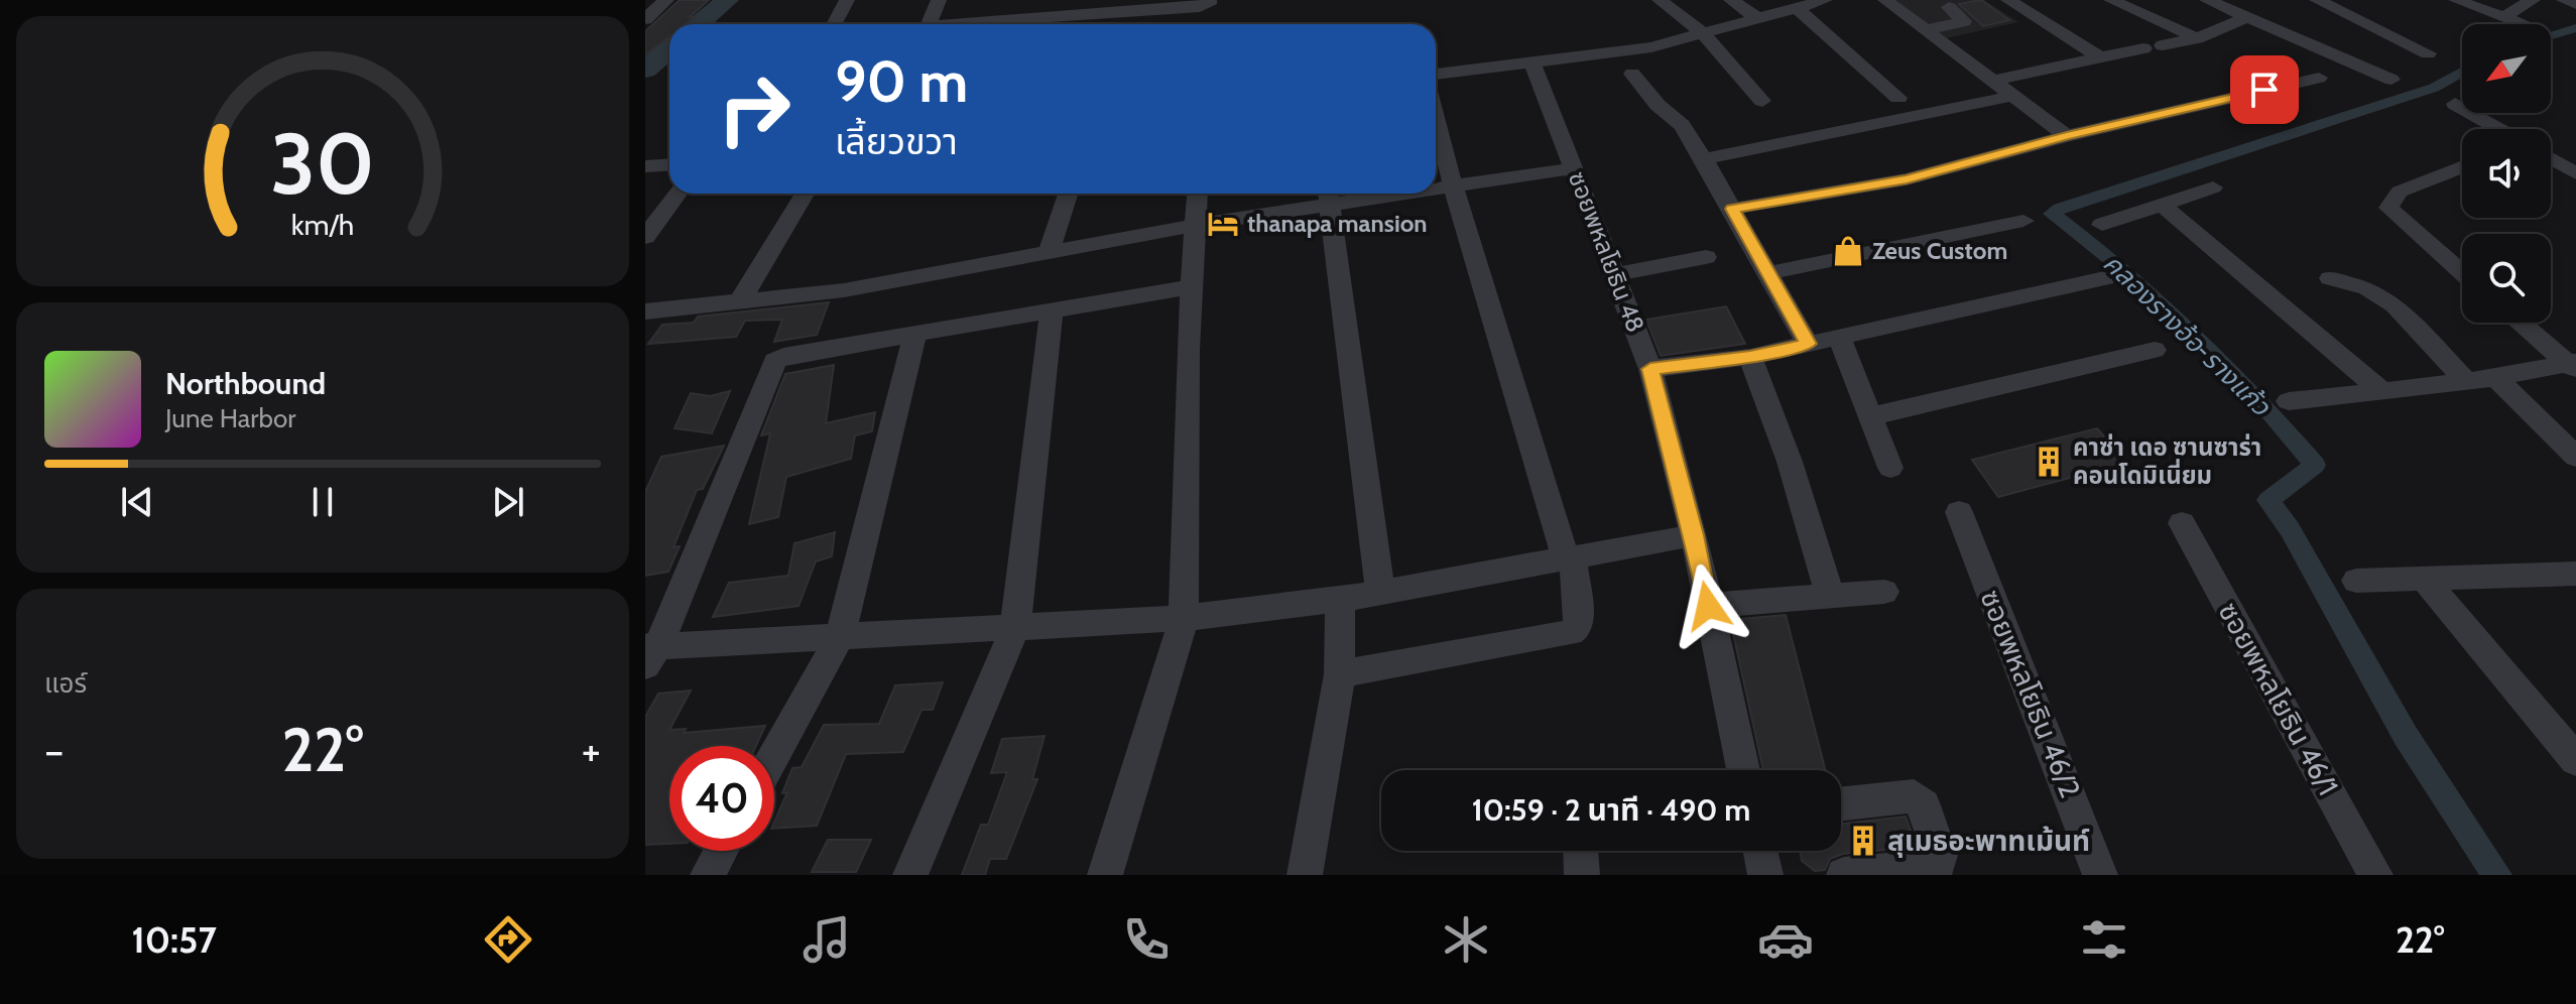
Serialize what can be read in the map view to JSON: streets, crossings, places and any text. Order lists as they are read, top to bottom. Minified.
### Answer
{"streets":{"street":["ซอยพหลโยธิน 48","ซอยพหลโยธิน 46/2","ซอยพหลโยธิน 46/1"]},"water":["คลองรางอ้อ-รางแก้ว"],"places":{"hotel":["thanapa mansion"],"shop":["Zeus Custom"],"building":["คาซ่า เดอ ซานซาร่า คอนโดมิเนี่ยม","สุเมธอะพาทเม้นท์"]},"north":"bottom left","page":{"turn":["90 m","เลี้ยวขวา"],"song":["Northbound","June Harbor"],"tile":"แอร์","heat":["−","22°","+"],"limit":"40","trip":"10:59 · 2 นาที · 490 m","tabs":["10:57","22°"],"gauge":["30","km/h"]}}
